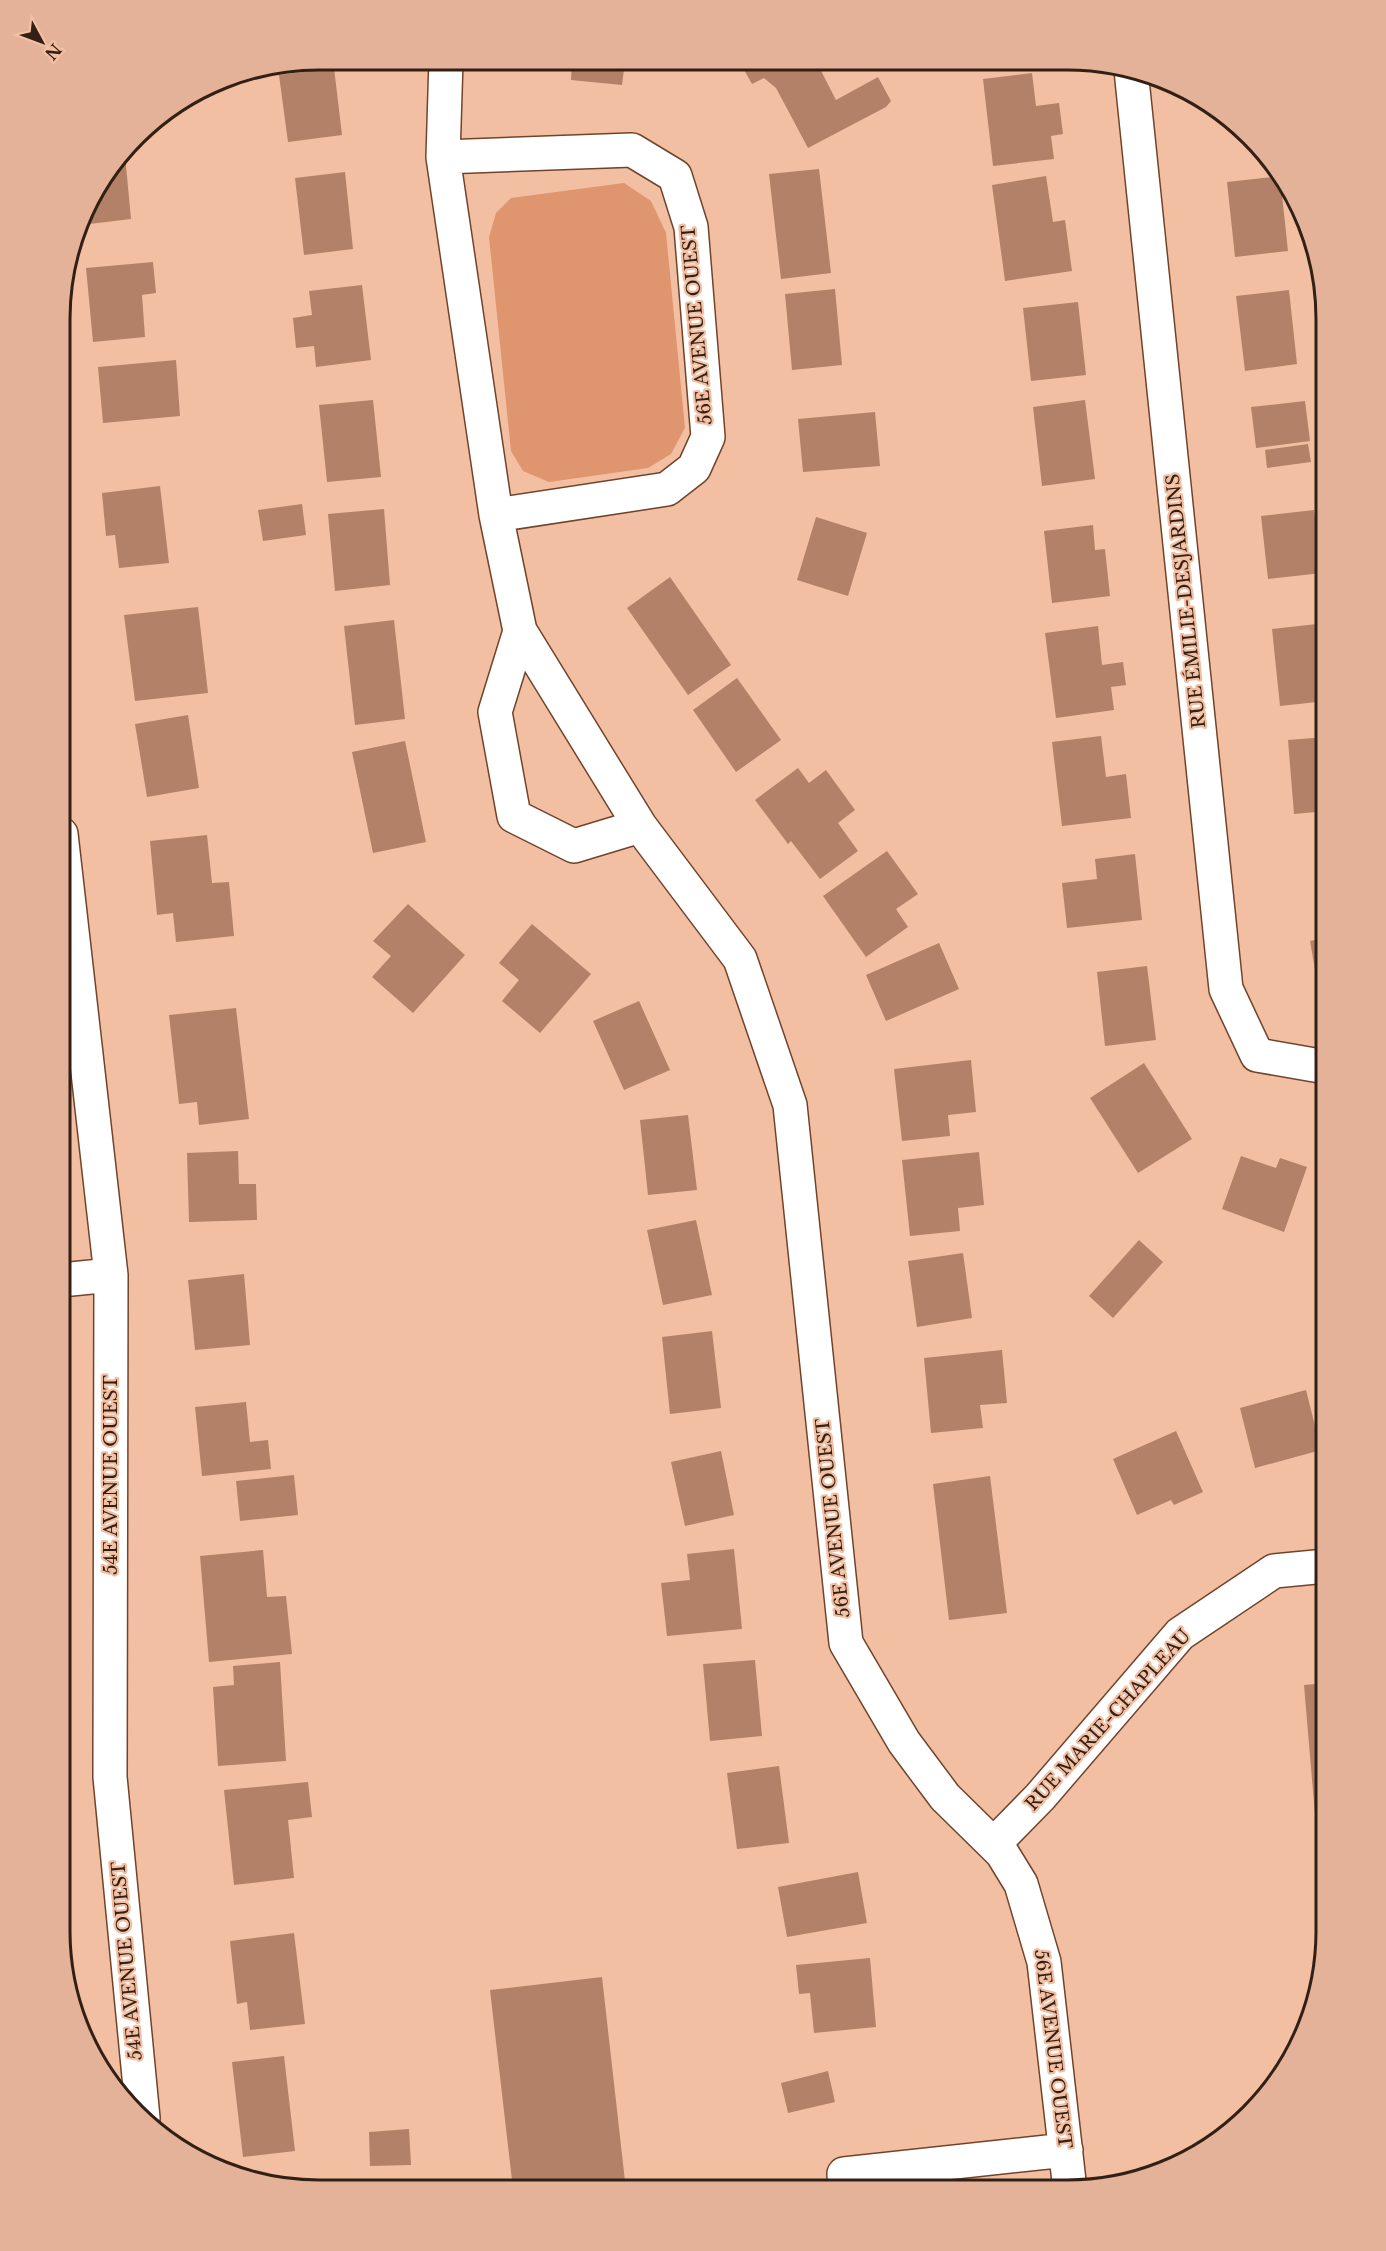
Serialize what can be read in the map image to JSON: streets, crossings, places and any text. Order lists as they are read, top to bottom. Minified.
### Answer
{"streets":{"street":["56E AVENUE OUEST","RUE ÉMILIE-DESJARDINS","54E AVENUE OUEST","RUE MARIE-CHAPLEAU"]},"crossings":[["56E AVENUE OUEST","RUE MARIE-CHAPLEAU"]],"north":"bottom right"}
